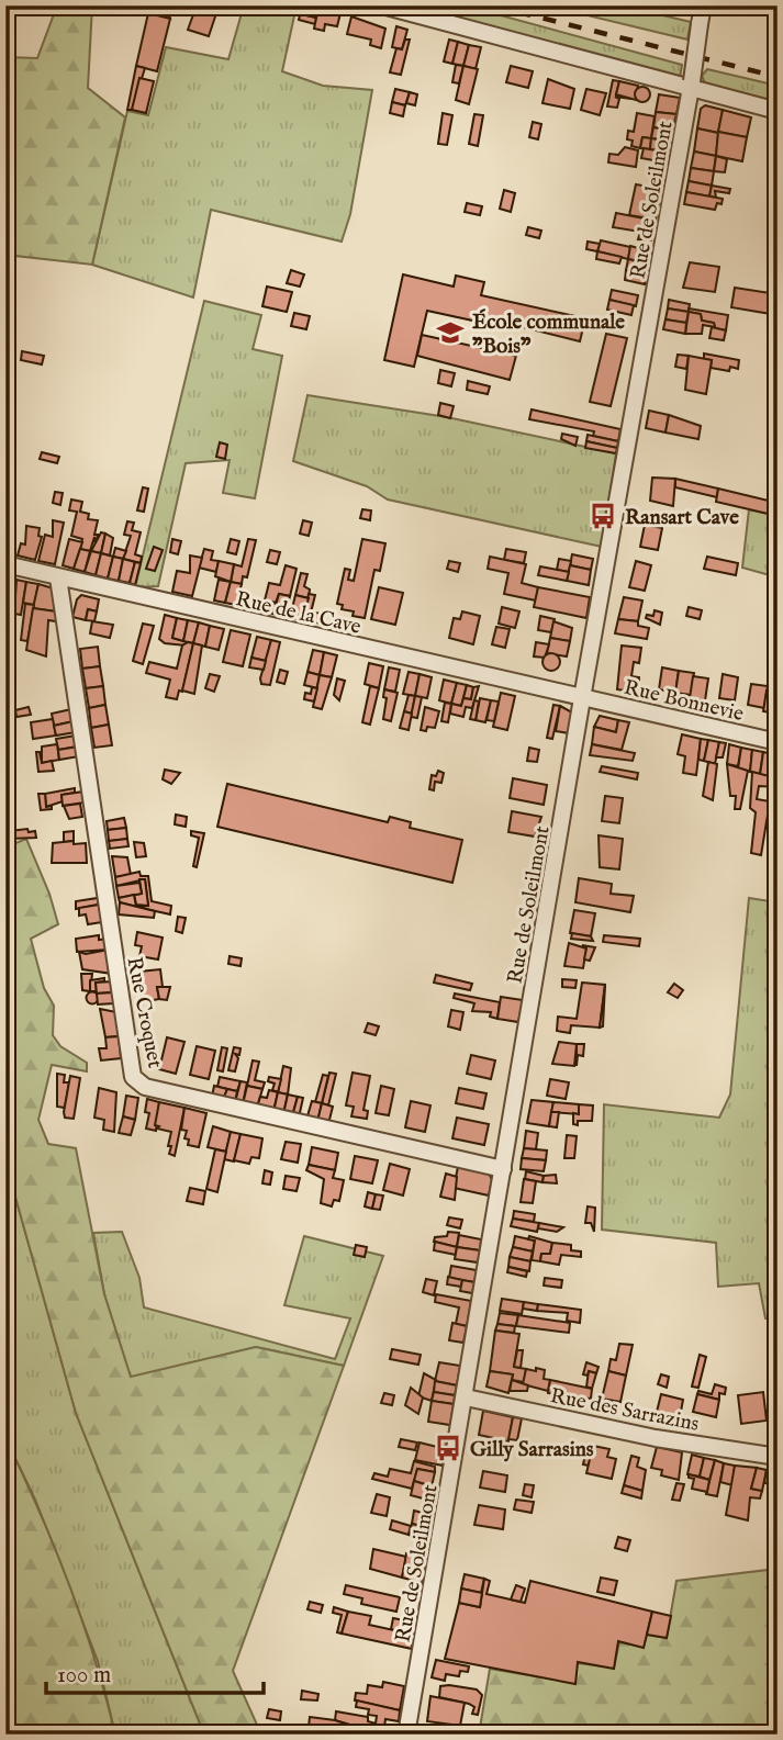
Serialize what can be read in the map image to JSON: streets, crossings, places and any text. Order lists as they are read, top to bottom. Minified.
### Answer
{"streets":{"street":["Rue de Soleilmont","Rue de la Cave","Rue Bonnevie","Rue Croquet","Rue des Sarrazins"]},"crossings":[["Rue de Soleilmont","Rue de la Cave"],["Rue de Soleilmont","Rue Bonnevie"],["Rue de Soleilmont","Rue Croquet"],["Rue de Soleilmont","Rue des Sarrazins"],["Rue de la Cave","Rue Bonnevie"],["Rue de la Cave","Rue Croquet"]],"places":{"school or university":["École communale \"Bois\""],"bus stop":["Ransart Cave","Gilly Sarrasins"]},"scale_bar":"100 m"}
